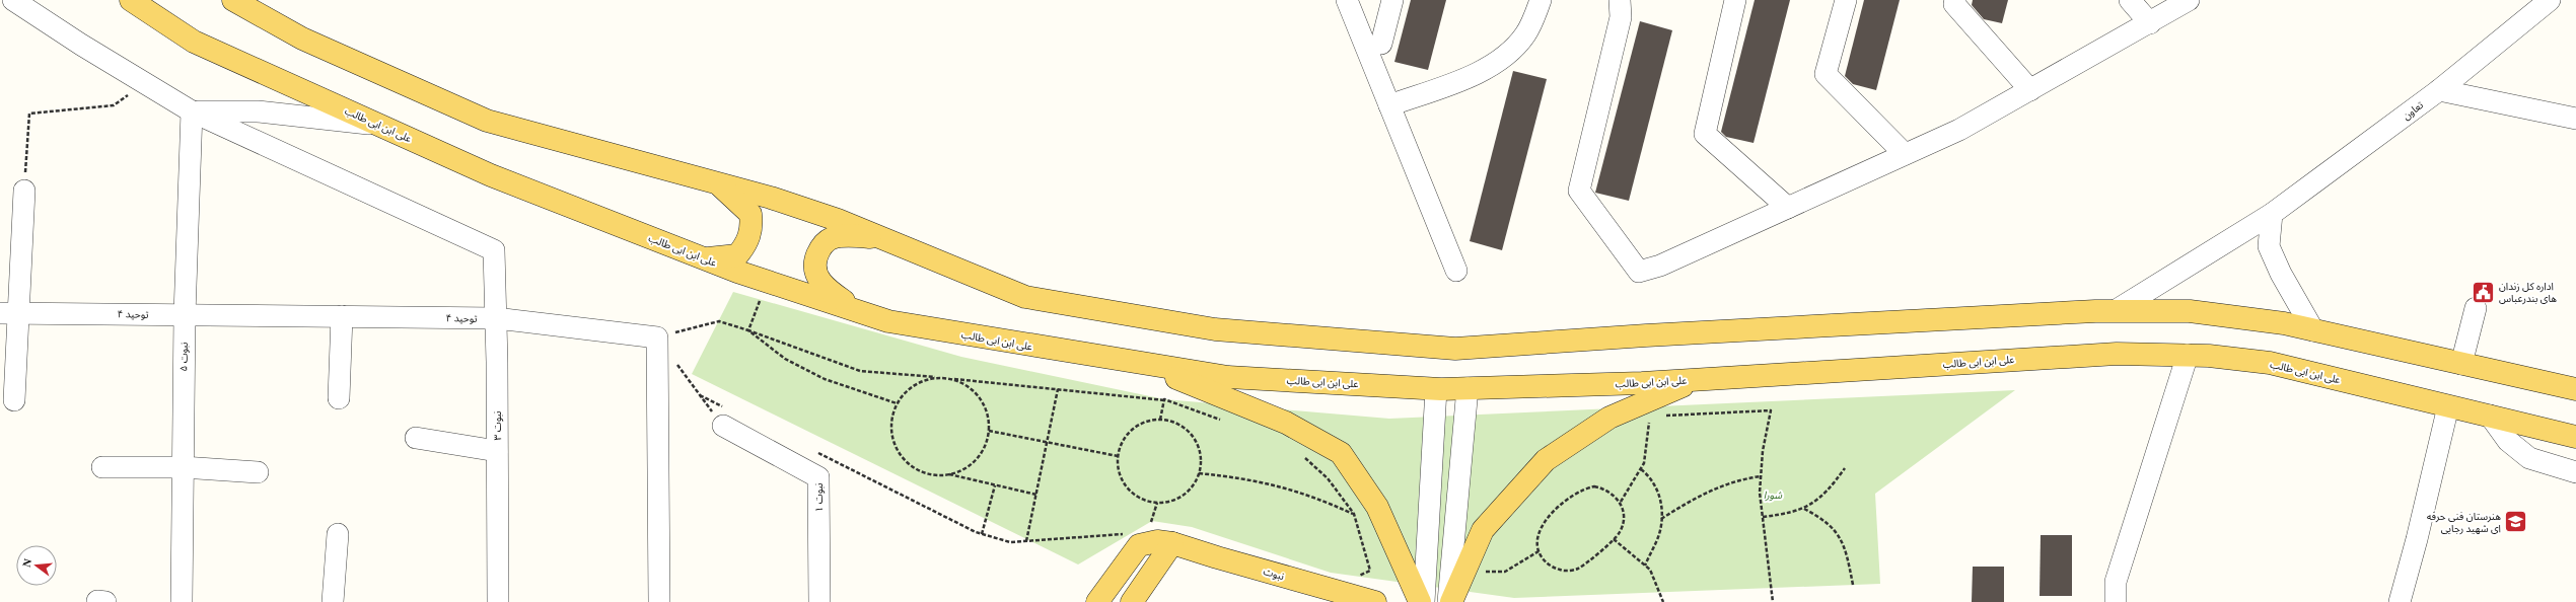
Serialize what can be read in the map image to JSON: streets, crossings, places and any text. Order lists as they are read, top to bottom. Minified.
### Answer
{"streets":{"main road":["علی ابن ابی طالب","نبوت"],"street":["تعاون","توحید ۴","نبوت ۵","نبوت ۳","نبوت ۱"]},"crossings":[["توحید ۴","نبوت ۵"],["توحید ۴","نبوت ۳"],["نبوت ۵","نبوت ۳"]],"parks":["شورا"],"places":{"public building":["اداره کل زندان های بندرعباس"],"school or university":["هنرستان فنی حرفه ای شهید رجایی"]},"north":"left"}
